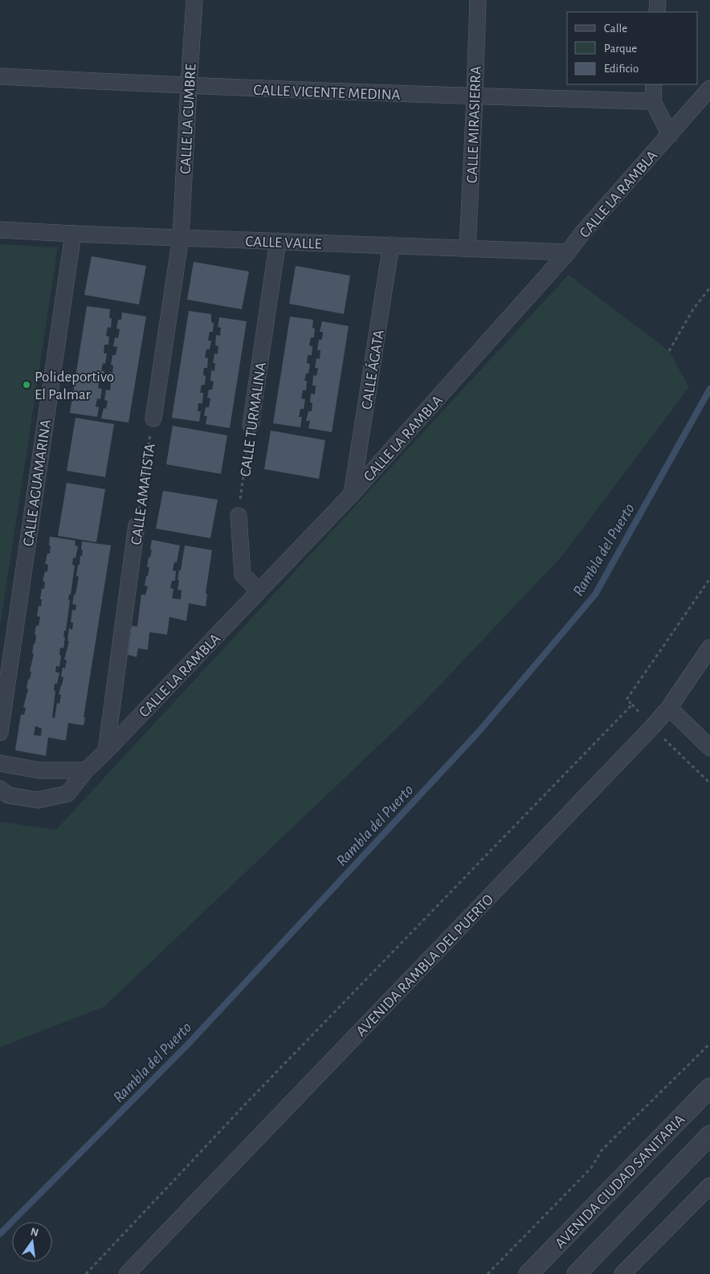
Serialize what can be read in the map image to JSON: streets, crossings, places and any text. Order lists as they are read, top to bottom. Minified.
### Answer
{"streets":{"street":["CALLE VICENTE MEDINA","CALLE LA CUMBRE","CALLE MIRASIERRA","CALLE LA RAMBLA","CALLE VALLE","CALLE ÁGATA","CALLE TURMALINA","CALLE AGUAMARINA","CALLE AMATISTA","AVENIDA RAMBLA DEL PUERTO","AVENIDA CIUDAD SANITARIA"]},"crossings":[["CALLE VICENTE MEDINA","CALLE LA CUMBRE"],["CALLE VICENTE MEDINA","CALLE MIRASIERRA"],["CALLE LA CUMBRE","CALLE VALLE"],["CALLE MIRASIERRA","CALLE VALLE"],["CALLE LA RAMBLA","CALLE VALLE"],["CALLE LA RAMBLA","CALLE ÁGATA"],["CALLE LA RAMBLA","CALLE AMATISTA"],["CALLE VALLE","CALLE ÁGATA"],["CALLE VALLE","CALLE TURMALINA"],["CALLE VALLE","CALLE AGUAMARINA"]],"water":["Rambla del Puerto"],"places":["Polideportivo El Palmar"],"legend":["Calle","Parque","Edificio"],"north":"top"}
